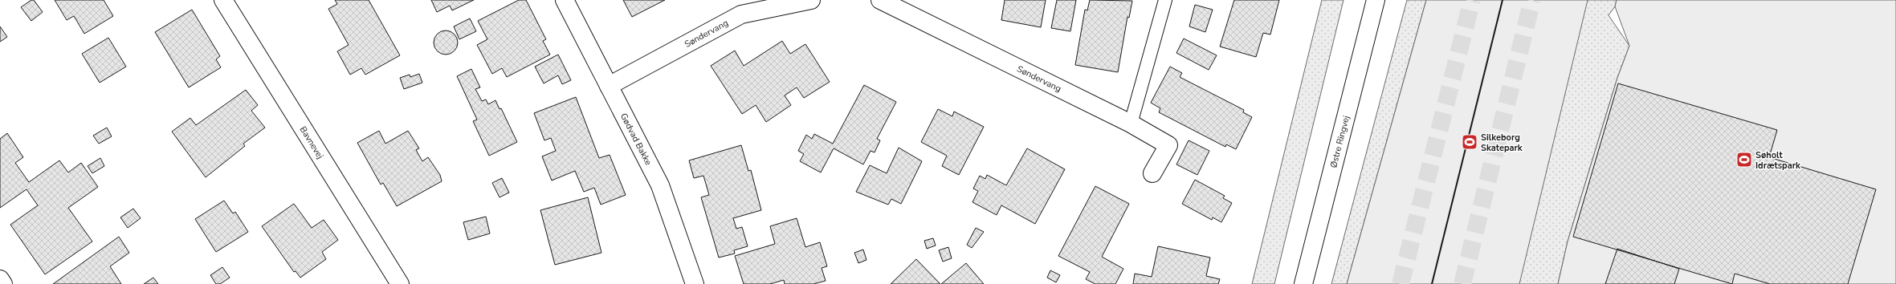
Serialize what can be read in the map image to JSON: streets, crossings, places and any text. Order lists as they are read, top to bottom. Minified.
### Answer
{"streets":{"street":["Søndervang","Gødvad Bakke","Bavnevej","Østre Ringvej"]},"crossings":[["Søndervang","Gødvad Bakke"]],"places":{"sports":["Silkeborg Skatepark","Søholt Idrætspark"]}}
